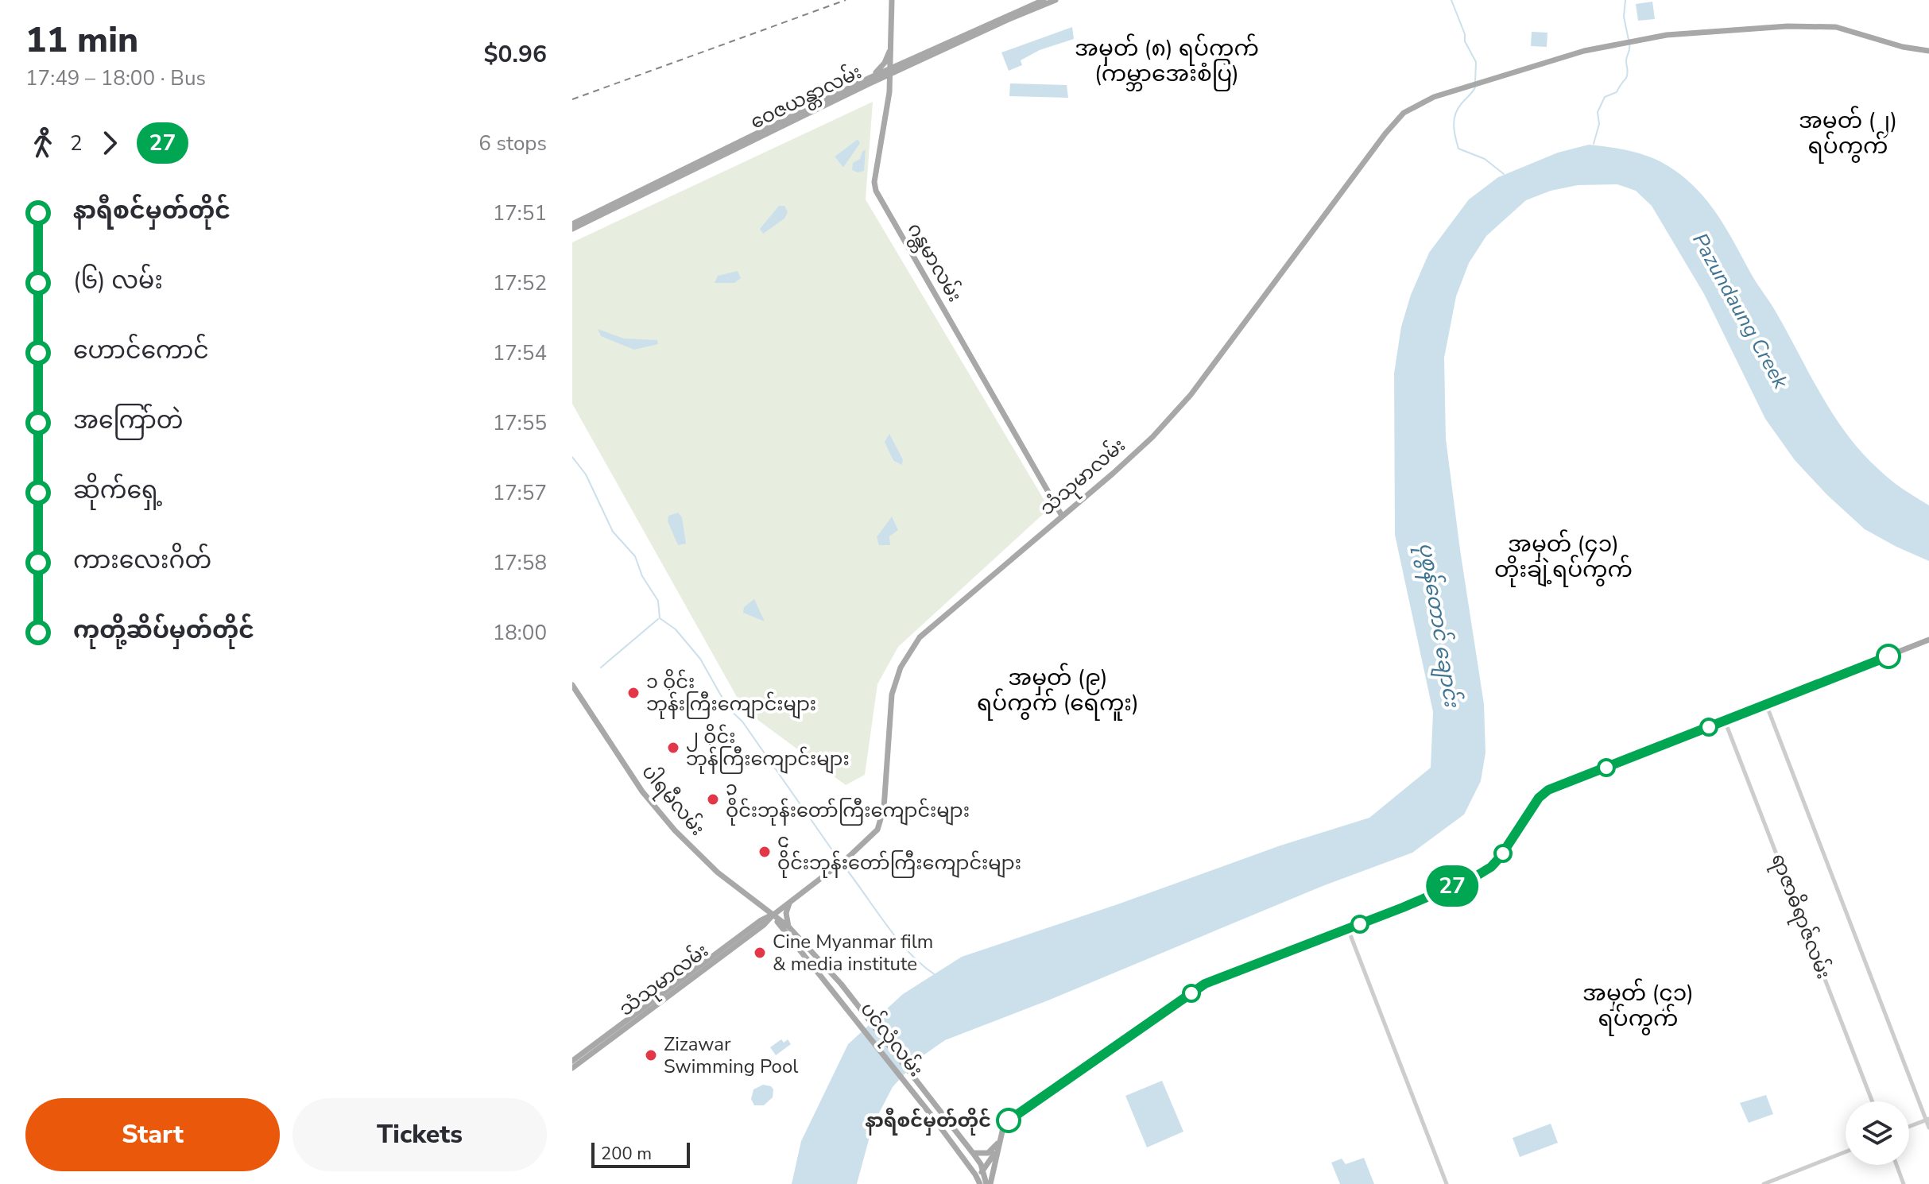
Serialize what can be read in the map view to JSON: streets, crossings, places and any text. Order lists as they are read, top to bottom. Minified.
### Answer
{"streets":{"main road":["ဝေဇယန္တာလမ်း","ဂန္တမာလမ်း","သံသုမာလမ်း","ပါရမီလမ်း","ပင်လုံလမ်း"],"street":["ရာဇာဓိရာဇ်လမ်း"]},"crossings":[["ဝေဇယန္တာလမ်း","ဂန္တမာလမ်း"],["ဂန္တမာလမ်း","သံသုမာလမ်း"],["သံသုမာလမ်း","ပါရမီလမ်း"],["သံသုမာလမ်း","ပင်လုံလမ်း"],["ပါရမီလမ်း","ပင်လုံလမ်း"]],"districts":["အမှတ် (၈) ရပ်ကွက် (ကမ္ဘာအေးစံပြ)","အမှတ် (၂) ရပ်ကွက်","အမှတ် (၄၁) တိုးချဲ့ရပ်ကွက်","အမှတ် (၉) ရပ်ကွက် (ရေကူး)","အမှတ် (၄၁) ရပ်ကွက်"],"water":["Pazundaung Creek","ပုစွန်တောင် ချောင်း"],"places":["၁ ဝိုင်း ဘုန်းကြီးကျောင်းများ","၂ ဝိုင်း ဘုန်ကြီးကျောင်းများ","၃ ဝိုင်းဘုန်းတော်ကြီးကျောင်းများ","၄ ဝိုင်းဘုန်းတော်ကြီးကျောင်းများ","Cine Myanmar film & media institute","Zizawar Swimming Pool","နာရီစင်မှတ်တိုင်"],"lines":["bus line 27"],"scale_bar":"200 m","page":{"heading":["11 min","17:49 – 18:00 · Bus","$0.96"],"on_map":"27","legs":["2","27","6 stops"],"list":[{"name":"နာရီစင်မှတ်တိုင်","value":"17:51"},{"name":"(၆) လမ်း","value":"17:52"},{"name":"ဟောင်ကောင်","value":"17:54"},{"name":"အကြော်တဲ","value":"17:55"},{"name":"ဆိုက်ရှေ့","value":"17:57"},{"name":"ကားလေးဂိတ်","value":"17:58"},{"name":"ကုတို့ဆိပ်မှတ်တိုင်","value":"18:00"}],"buttons":["Start","Tickets"],"scale":"200 m"}}
